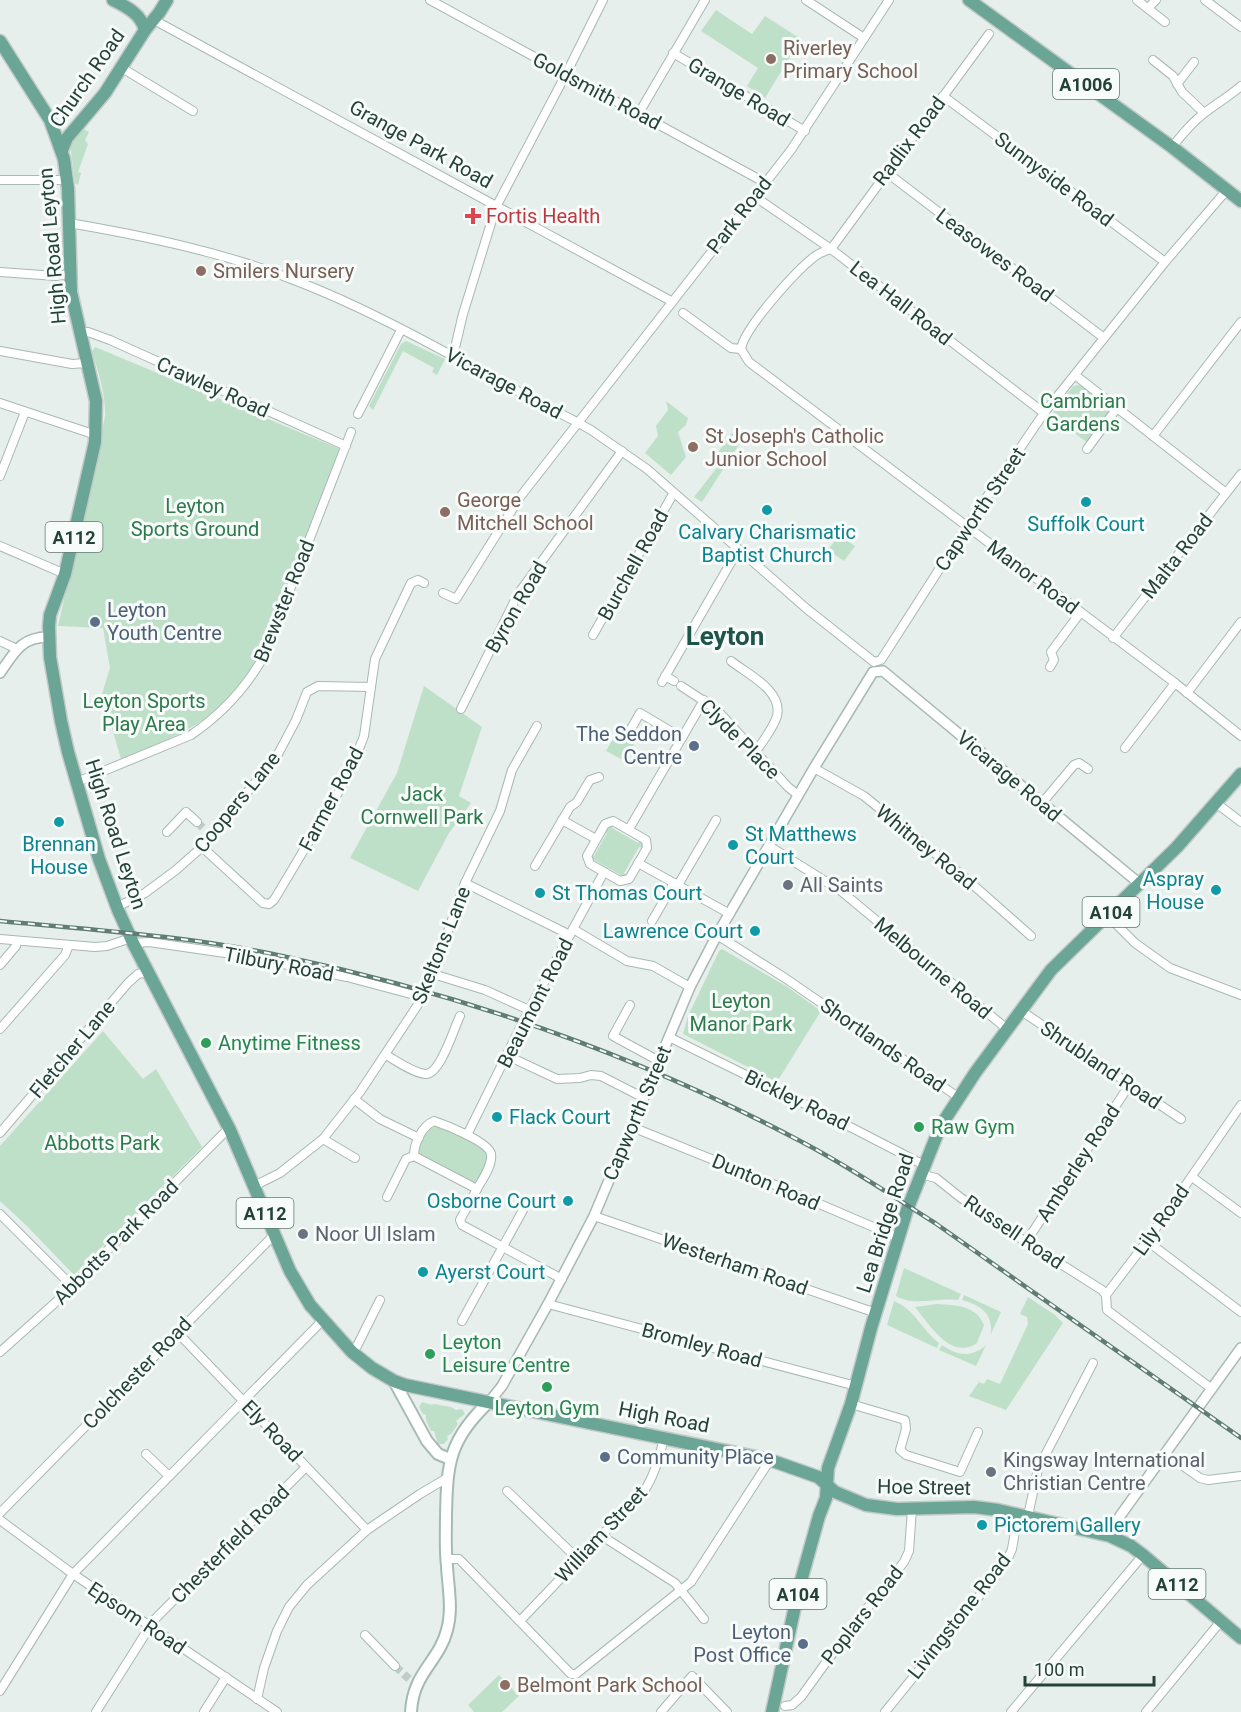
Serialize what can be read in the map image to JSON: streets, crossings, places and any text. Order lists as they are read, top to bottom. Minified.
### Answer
{"streets":{"main road":["Church Road","A1006","High Road Leyton","A112","A104","Lea Bridge Road","High Road","Hoe Street"],"street":["Goldsmith Road","Grange Road","Radlix Road","Grange Park Road","Sunnyside Road","Park Road","Leasowes Road","Lea Hall Road","Vicarage Road","Crawley Road","Capworth Street","Malta Road","Burchell Road","Manor Road","Brewster Road","Byron Road","Clyde Place","Farmer Road","Coopers Lane","Whitney Road","Skeltons Lane","Tilbury Road","Melbourne Road","Beaumont Road","Shortlands Road","Fletcher Lane","Shrubland Road","Bickley Road","Amberley Road","Dunton Road","Lily Road","Russell Road","Abbotts Park Road","Westerham Road","Bromley Road","Colchester Road","Ely Road","William Street","Chesterfield Road","Poplars Road","Livingstone Road","Epsom Road"]},"crossings":[["Church Road","Grange Park Road"],["Church Road","High Road Leyton"],["A1006","Capworth Street"],["Goldsmith Road","Park Road"],["Grange Road","Park Road"],["Radlix Road","Sunnyside Road"],["Radlix Road","Leasowes Road"],["Radlix Road","Lea Hall Road"],["Grange Park Road","Park Road"],["Sunnyside Road","Capworth Street"],["Park Road","Lea Hall Road"],["Park Road","Vicarage Road"],["High Road Leyton","Vicarage Road"],["High Road Leyton","Crawley Road"],["High Road Leyton","Capworth Street"],["High Road Leyton","Brewster Road"],["High Road Leyton","Coopers Lane"],["High Road Leyton","Skeltons Lane"],["High Road Leyton","Tilbury Road"],["High Road Leyton","Fletcher Lane"],["High Road Leyton","Abbotts Park Road"],["High Road Leyton","Colchester Road"],["High Road Leyton","High Road"],["Leasowes Road","Capworth Street"],["Lea Hall Road","Capworth Street"],["Vicarage Road","Capworth Street"],["Vicarage Road","Burchell Road"],["Vicarage Road","Byron Road"],["Vicarage Road","Clyde Place"],["Vicarage Road","Lea Bridge Road"],["Crawley Road","Brewster Road"],["Capworth Street","Manor Road"],["Capworth Street","Clyde Place"],["Capworth Street","Whitney Road"],["Capworth Street","Melbourne Road"],["Capworth Street","Shortlands Road"],["Capworth Street","Bickley Road"],["Capworth Street","Dunton Road"],["Capworth Street","Westerham Road"],["Capworth Street","Bromley Road"],["Capworth Street","High Road"],["Malta Road","Manor Road"],["Farmer Road","Coopers Lane"],["Skeltons Lane","Tilbury Road"],["Melbourne Road","Lea Bridge Road"],["Shortlands Road","Lea Bridge Road"],["Shrubland Road","Amberley Road"],["Shrubland Road","Lea Bridge Road"],["Bickley Road","Lea Bridge Road"],["Bickley Road","Russell Road"],["Amberley Road","Russell Road"],["Dunton Road","Lea Bridge Road"],["Lily Road","Russell Road"],["Lea Bridge Road","Russell Road"],["Lea Bridge Road","Westerham Road"],["Lea Bridge Road","Bromley Road"],["Lea Bridge Road","High Road"],["Lea Bridge Road","Hoe Street"],["Colchester Road","Ely Road"],["High Road","Hoe Street"],["High Road","William Street"],["Ely Road","Chesterfield Road"],["Hoe Street","Poplars Road"],["Hoe Street","Livingstone Road"],["Chesterfield Road","Epsom Road"]],"districts":["Leyton"],"parks":["Cambrian Gardens","Leyton Sports Ground","Leyton Sports Play Area","Jack Cornwell Park","Leyton Manor Park","Abbotts Park"],"places":{"other":["Riverley Primary School","Smilers Nursery","St Joseph's Catholic Junior School","Suffolk Court","Calvary Charismatic Baptist Church","George Mitchell School","Leyton Youth Centre","The Seddon Centre","Brennan House","St Matthews Court","All Saints","Aspray House","St Thomas Court","Lawrence Court","Anytime Fitness","Flack Court","Raw Gym","Osborne Court","Noor Ul Islam","Ayerst Court","Leyton Leisure Centre","Leyton Gym","Community Place","Kingsway International Christian Centre","Pictorem Gallery","Leyton Post Office","Belmont Park School"],"health":["Fortis Health"]},"scale_bar":"100 m"}
